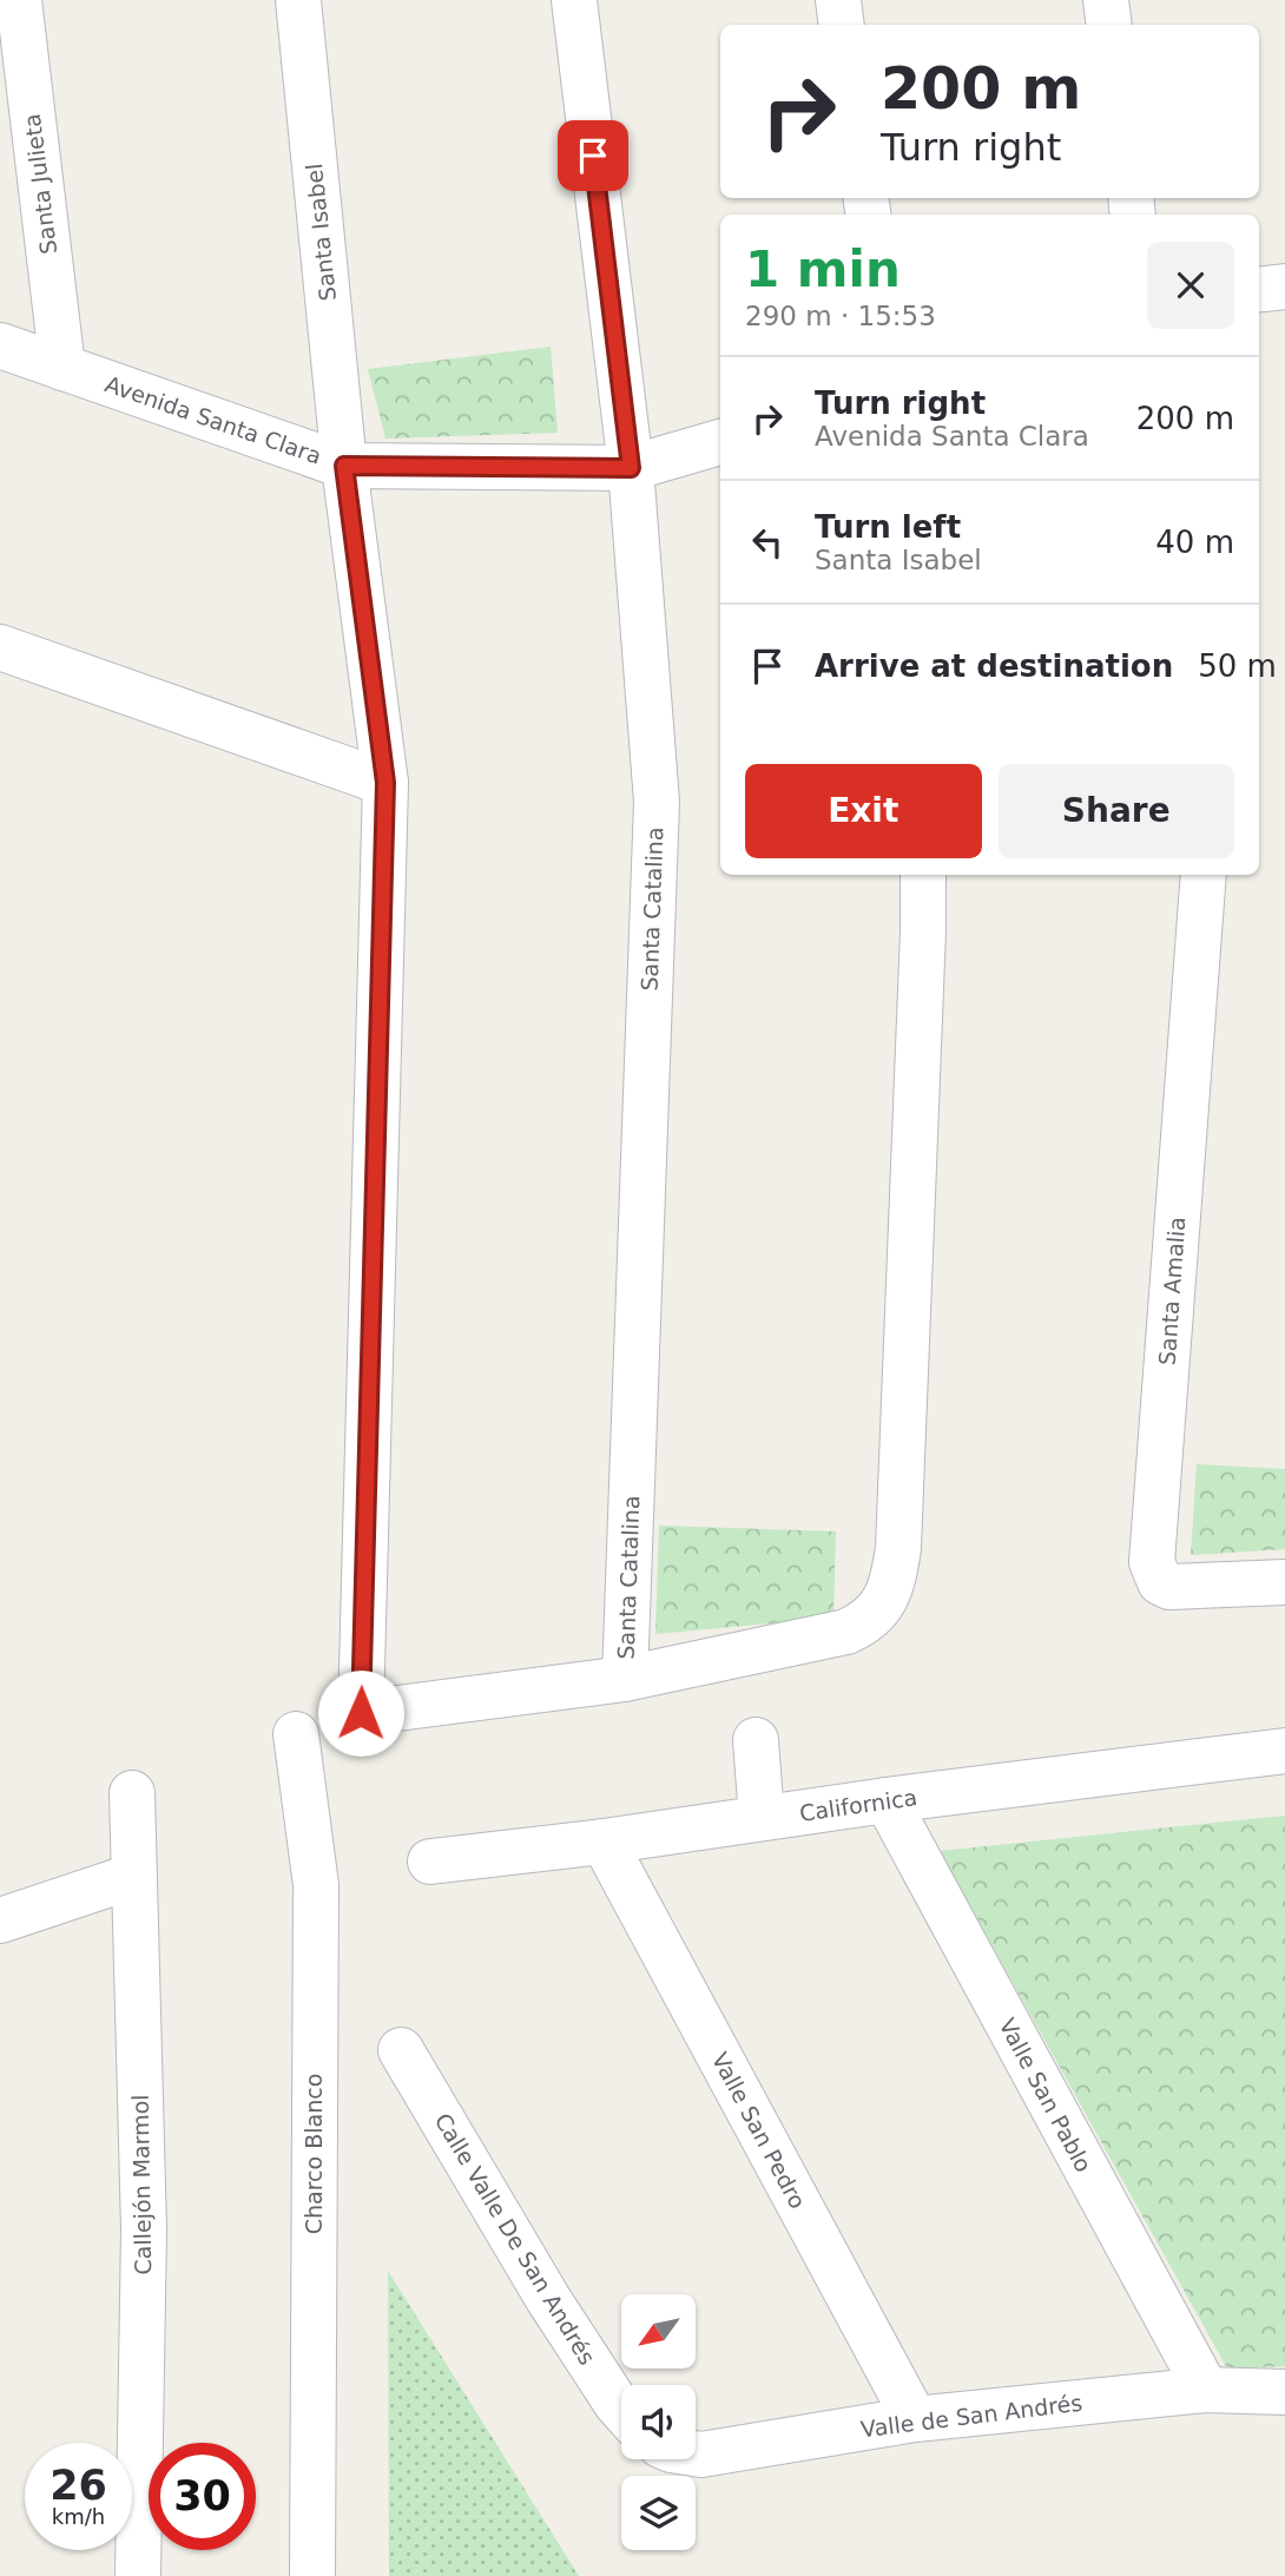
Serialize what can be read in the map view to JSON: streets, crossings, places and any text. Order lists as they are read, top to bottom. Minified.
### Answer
{"streets":{"street":["Santa Julieta","Santa Isabel","Avenida Santa Clara","Santa Catalina","Santa Amalia","Californica","Valle San Pablo","Valle San Pedro","Charco Blanco","Callejón Marmol","Calle Valle De San Andrés","Valle de San Andrés"]},"crossings":[["Santa Julieta","Avenida Santa Clara"],["Santa Isabel","Avenida Santa Clara"],["Avenida Santa Clara","Santa Catalina"],["Californica","Valle San Pablo"],["Californica","Valle San Pedro"],["Valle San Pablo","Valle de San Andrés"],["Valle San Pedro","Valle de San Andrés"]],"north":"bottom left","page":{"turn":["200 m","Turn right"],"heading":["1 min","290 m · 15:53"],"list":[{"name":"Turn right","note":"Avenida Santa Clara","value":"200 m"},{"name":"Turn left","note":"Santa Isabel","value":"40 m"},{"name":"Arrive at destination","value":"50 m"}],"buttons":["Exit","Share"],"speed":"26 km/h","limit":"30"}}
